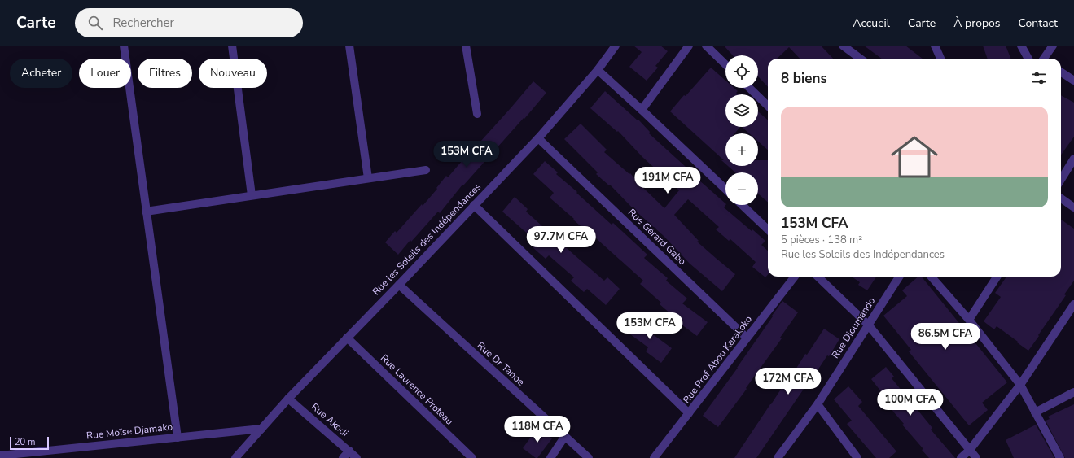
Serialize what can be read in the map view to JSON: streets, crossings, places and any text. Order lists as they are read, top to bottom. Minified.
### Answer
{"streets":{"street":["Rue Gérard Gabo","Rue les Soleils des Indépendances","Rue Djoumando","Rue Prof Abou Karakoko","Rue Dr Tanoe","Rue Laurence Proteau","Rue Akodi","Rue Moïse Djamako"]},"crossings":[["Rue Gérard Gabo","Rue les Soleils des Indépendances"],["Rue Gérard Gabo","Rue Prof Abou Karakoko"],["Rue les Soleils des Indépendances","Rue Dr Tanoe"],["Rue les Soleils des Indépendances","Rue Laurence Proteau"],["Rue les Soleils des Indépendances","Rue Akodi"],["Rue les Soleils des Indépendances","Rue Moïse Djamako"]],"scale_bar":"20 m","page":{"header":"Carte","search":"Rechercher","nav":["Accueil","Carte","À propos","Contact"],"map_buttons":["+","−"],"chip":["Acheter","Louer","Filtres","Nouveau"],"heading":"8 biens","list":[{"name":"153M CFA","note":"5 pièces · 138 m² · Rue les Soleils des Indépendances"}],"price":["153M CFA","191M CFA","97.7M CFA","153M CFA","86.5M CFA","172M CFA","100M CFA","118M CFA"],"scale":"20 m"}}
